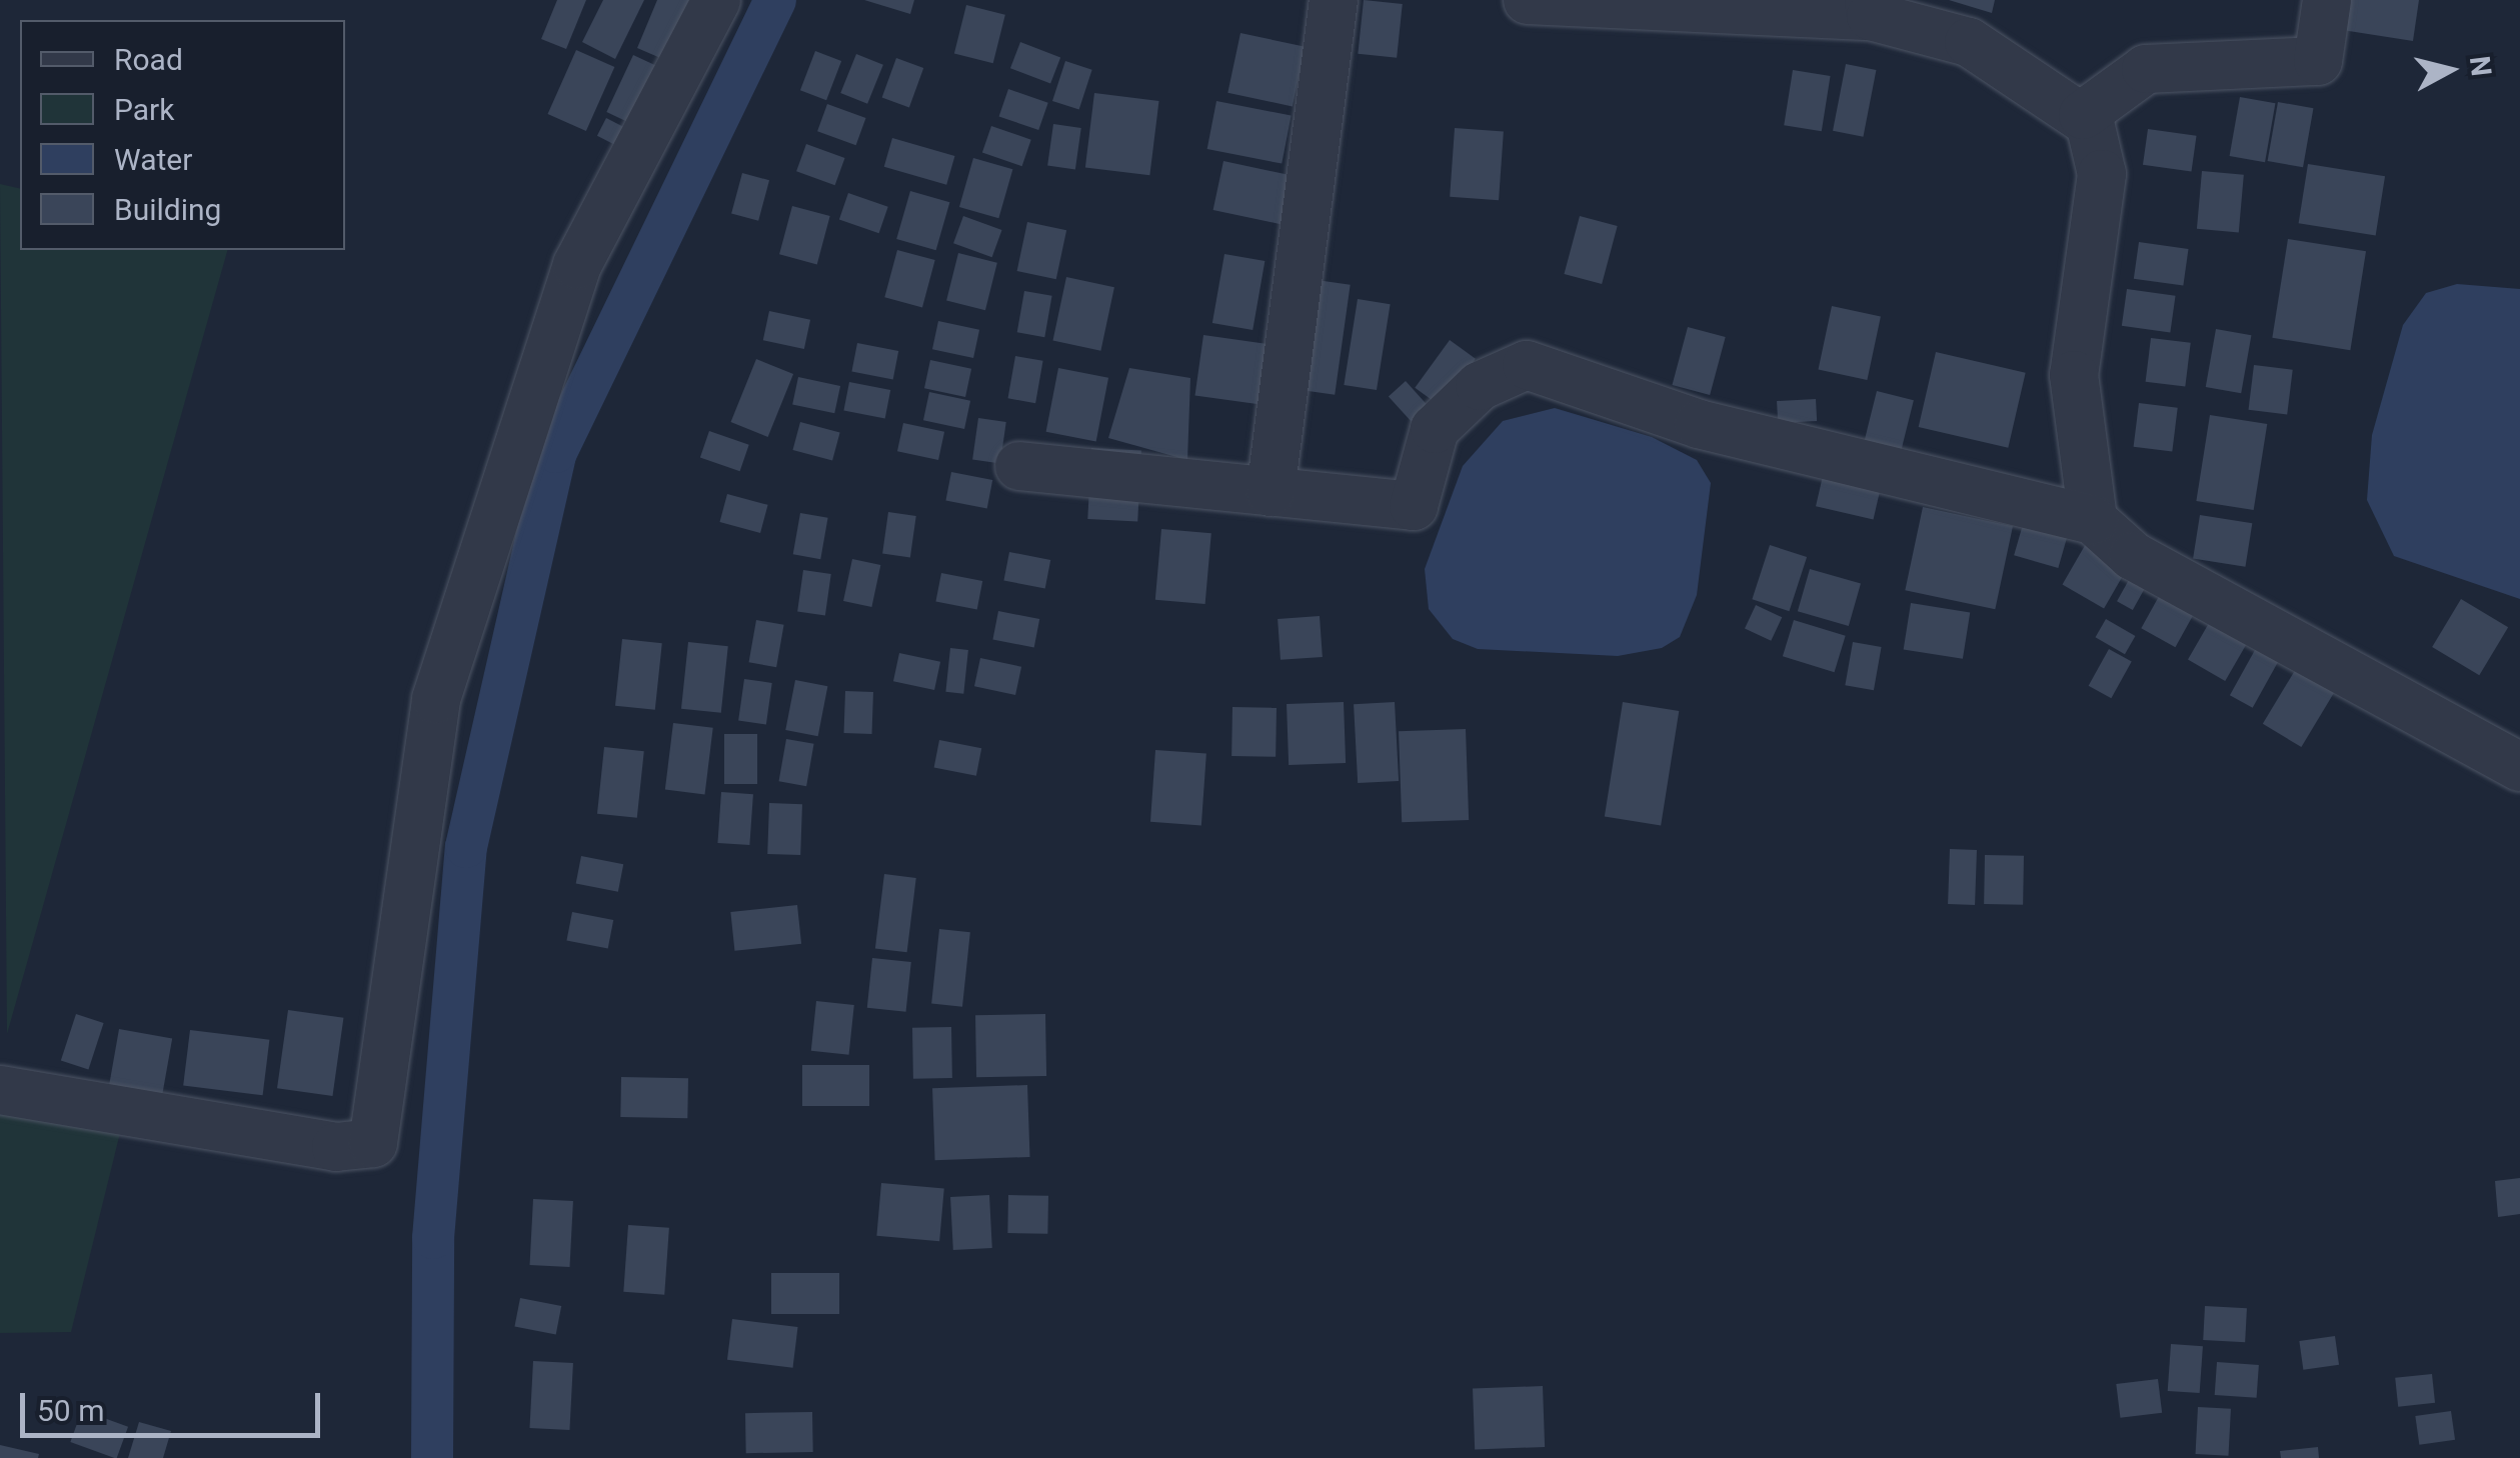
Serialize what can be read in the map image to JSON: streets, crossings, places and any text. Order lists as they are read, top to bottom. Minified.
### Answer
{"legend":["Road","Park","Water","Building"],"scale_bar":"50 m","north":"right"}
